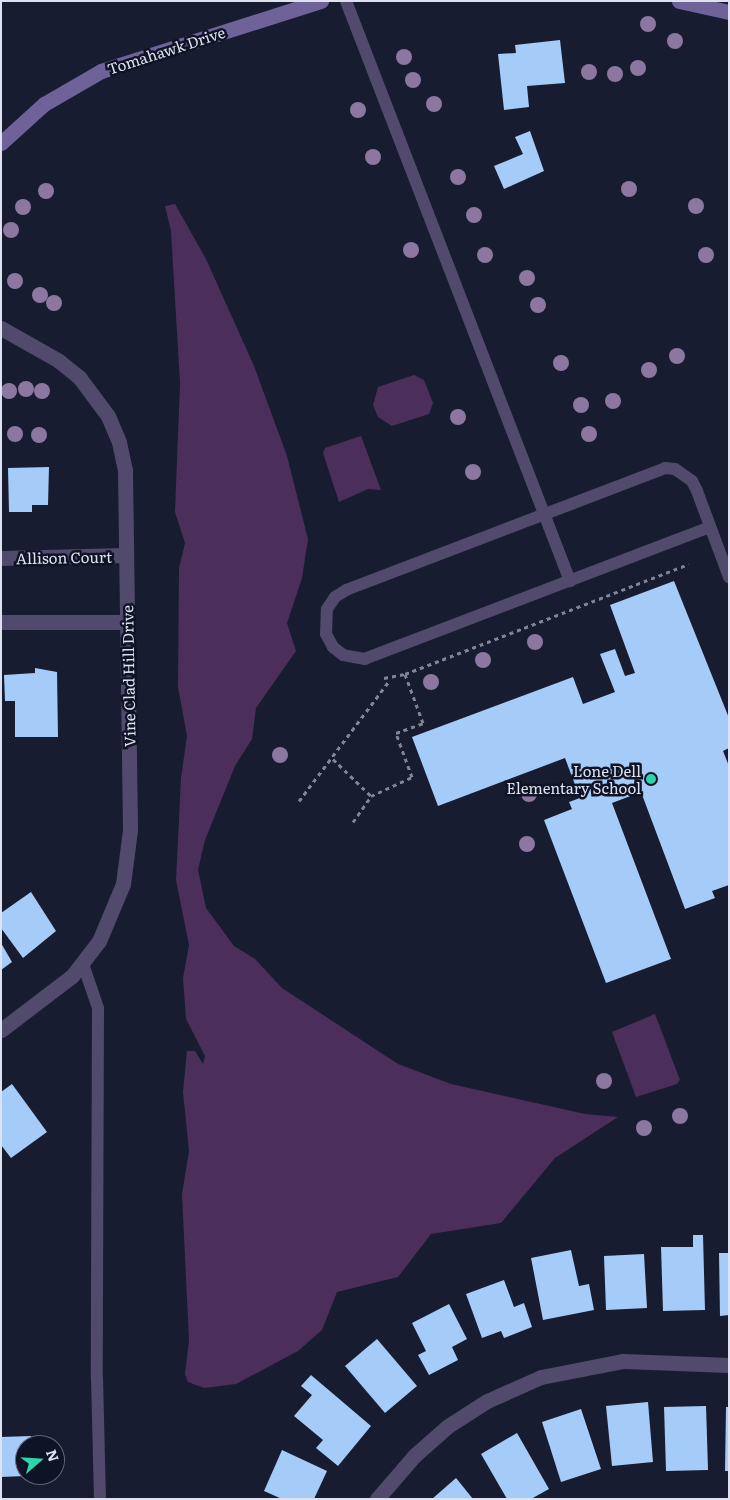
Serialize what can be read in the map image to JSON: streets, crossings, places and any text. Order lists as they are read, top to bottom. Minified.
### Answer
{"streets":{"street":["Tomahawk Drive","Allison Court","Vine Clad Hill Drive"]},"crossings":[["Allison Court","Vine Clad Hill Drive"]],"places":["Lone Dell Elementary School"],"north":"right"}
